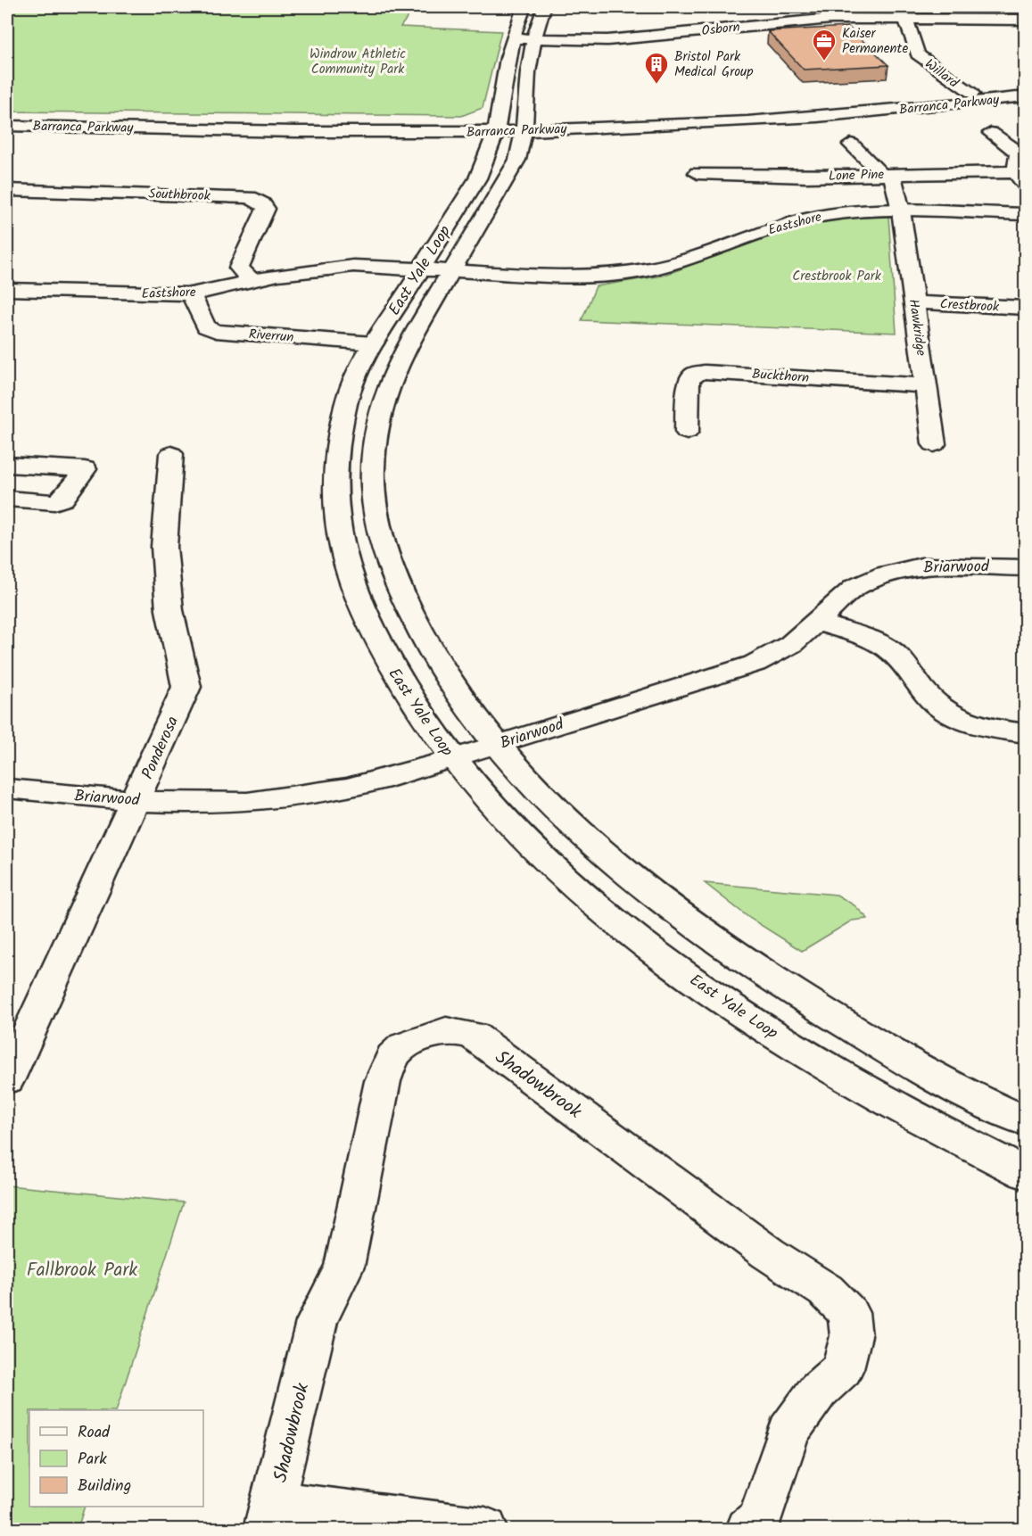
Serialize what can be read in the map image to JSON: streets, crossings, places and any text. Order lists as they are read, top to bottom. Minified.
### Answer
{"streets":{"street":["Osborn","Willard","Barranca Parkway","Lone Pine","Southbrook","Eastshore","East Yale Loop","Crestbrook","Hawkridge","Riverrun","Buckthorn","Briarwood","Ponderosa","Shadowbrook"]},"crossings":[["Osborn","Willard"],["Osborn","East Yale Loop"],["Willard","Barranca Parkway"],["Barranca Parkway","East Yale Loop"],["Lone Pine","Hawkridge"],["Southbrook","Eastshore"],["Eastshore","East Yale Loop"],["Eastshore","Hawkridge"],["Eastshore","Riverrun"],["East Yale Loop","Riverrun"],["East Yale Loop","Briarwood"],["Crestbrook","Hawkridge"],["Hawkridge","Buckthorn"],["Briarwood","Ponderosa"]],"parks":["Windrow Athletic Community Park","Crestbrook Park","Fallbrook Park"],"places":{"office":["Kaiser Permanente"],"building":["Bristol Park Medical Group"]},"legend":["Road","Park","Building"]}
